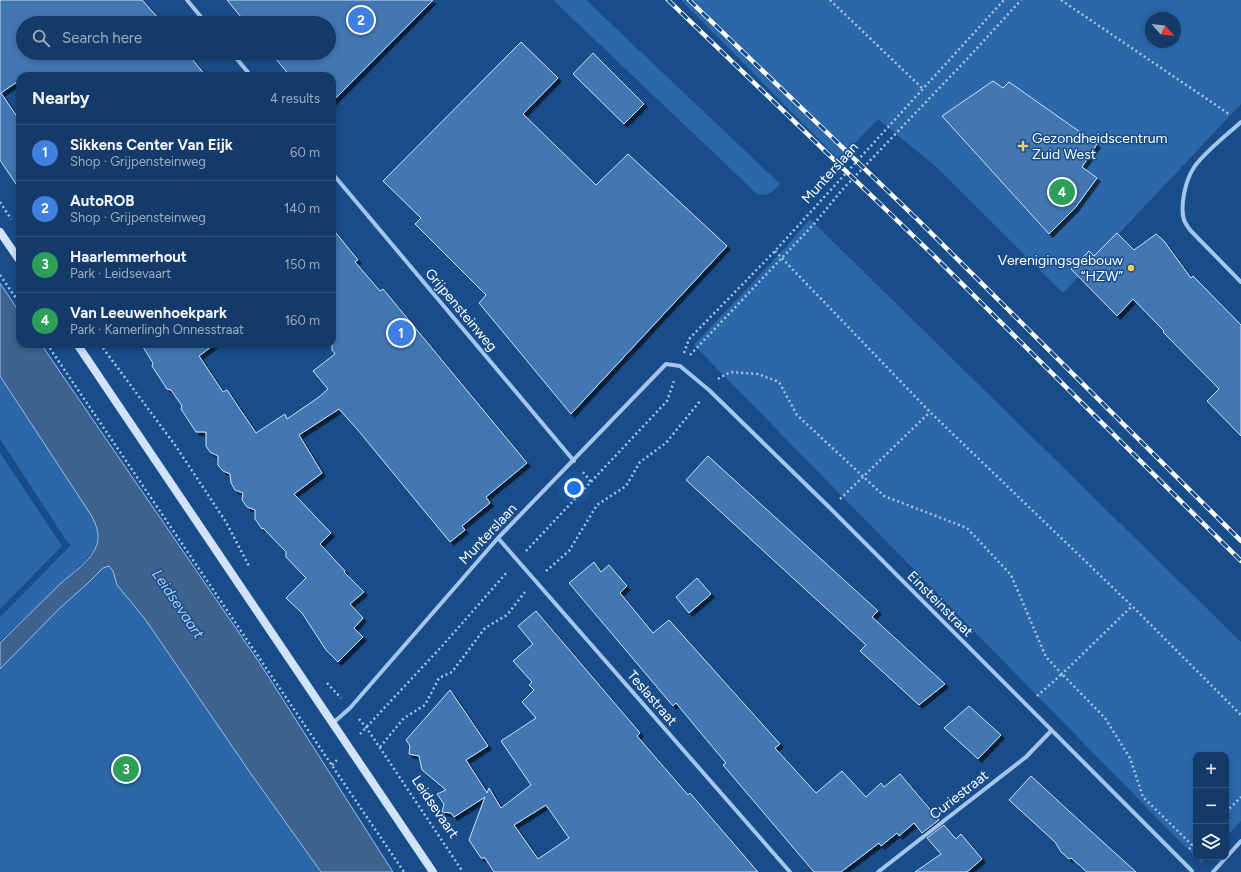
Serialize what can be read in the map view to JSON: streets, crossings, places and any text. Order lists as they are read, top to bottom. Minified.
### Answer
{"streets":{"street":["Munterslaan","Grijpensteinweg","Einsteinstraat","Teslastraat","Curiestraat"],"path":["Leidsevaart"]},"crossings":[["Munterslaan","Grijpensteinweg"],["Munterslaan","Einsteinstraat"],["Munterslaan","Teslastraat"],["Munterslaan","Leidsevaart"],["Einsteinstraat","Curiestraat"]],"water":["Leidsevaart"],"places":{"health":["Gezondheidscentrum Zuid West"],"other":["Verenigingsgebouw “HZW”"]},"north":"bottom right","page":{"pins":["2","4","1","3"],"search":"Search here","heading":["Nearby","4 results"],"list":[{"mark":"1","name":"Sikkens Center Van Eijk","note":"Shop · Grijpensteinweg","value":"60 m"},{"mark":"2","name":"AutoROB","note":"Shop · Grijpensteinweg","value":"140 m"},{"mark":"3","name":"Haarlemmerhout","note":"Park · Leidsevaart","value":"150 m"},{"mark":"4","name":"Van Leeuwenhoekpark","note":"Park · Kamerlingh Onnesstraat","value":"160 m"}],"map_buttons":["+","−"]}}
